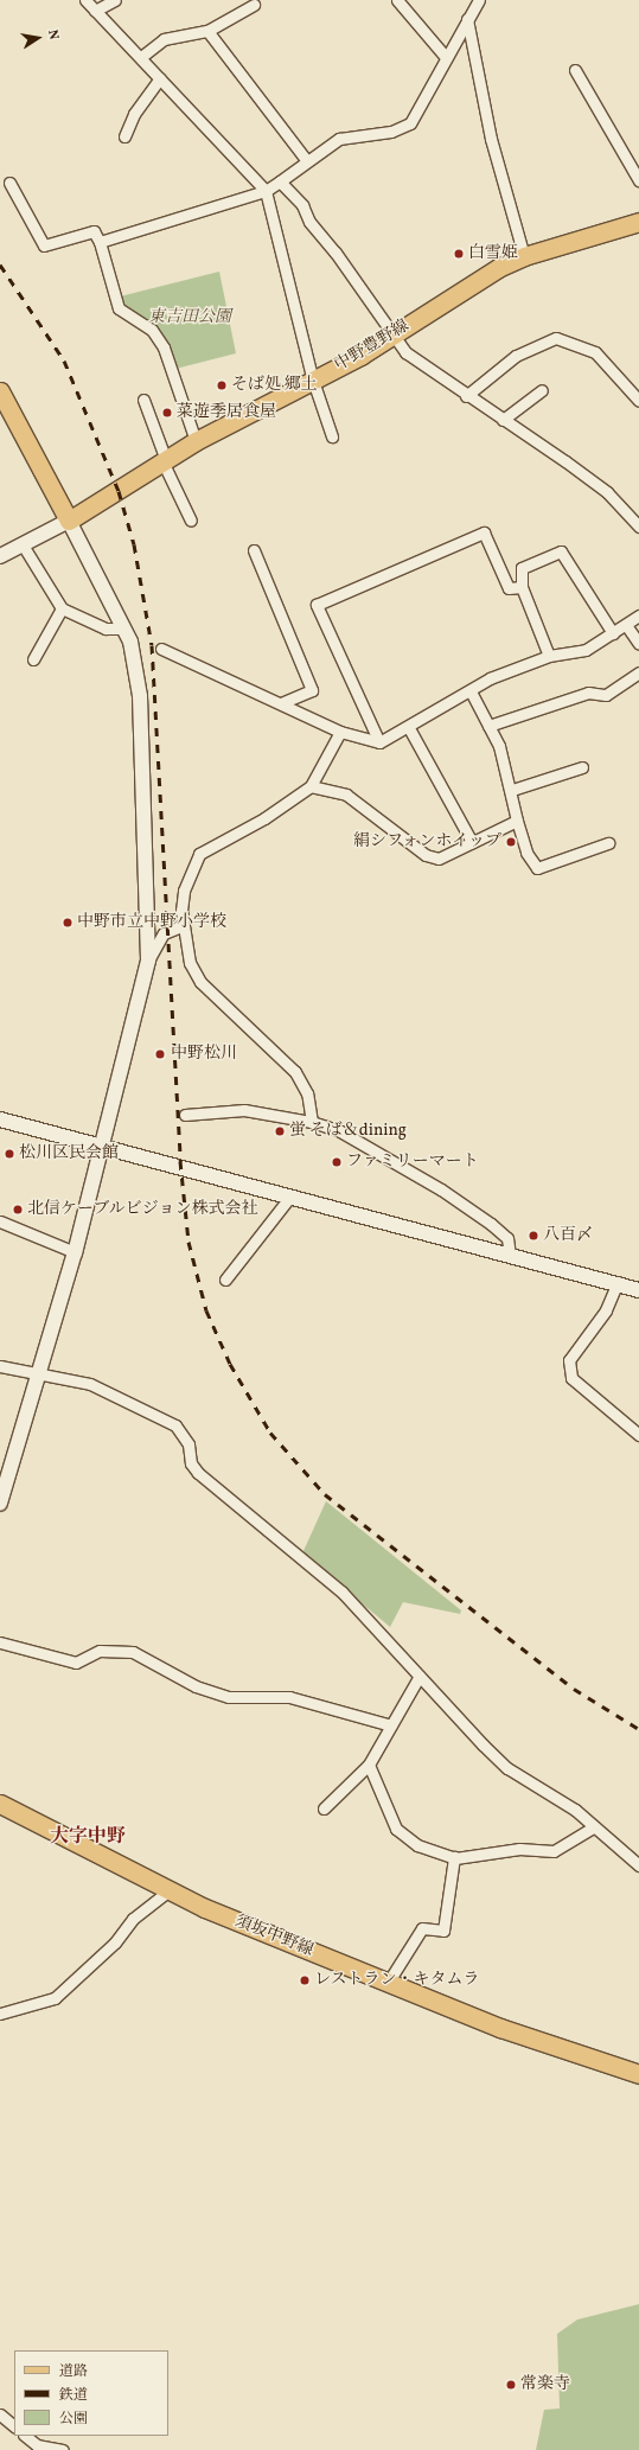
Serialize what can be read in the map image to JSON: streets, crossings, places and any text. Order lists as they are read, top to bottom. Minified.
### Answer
{"streets":{"main road":["中野豊野線","須坂中野線"]},"districts":["大字中野"],"parks":["東吉田公園"],"places":["白雪姫","そば処 郷土","菜遊季居食屋","絹シフォンホイップ","中野市立中野小学校","中野松川","蛍 そば＆dining","松川区民会館","ファミリーマート","北信ケーブルビジョン株式会社","八百〆","レストラン・キタムラ","常楽寺"],"legend":["道路","鉄道","公園"],"north":"right"}
